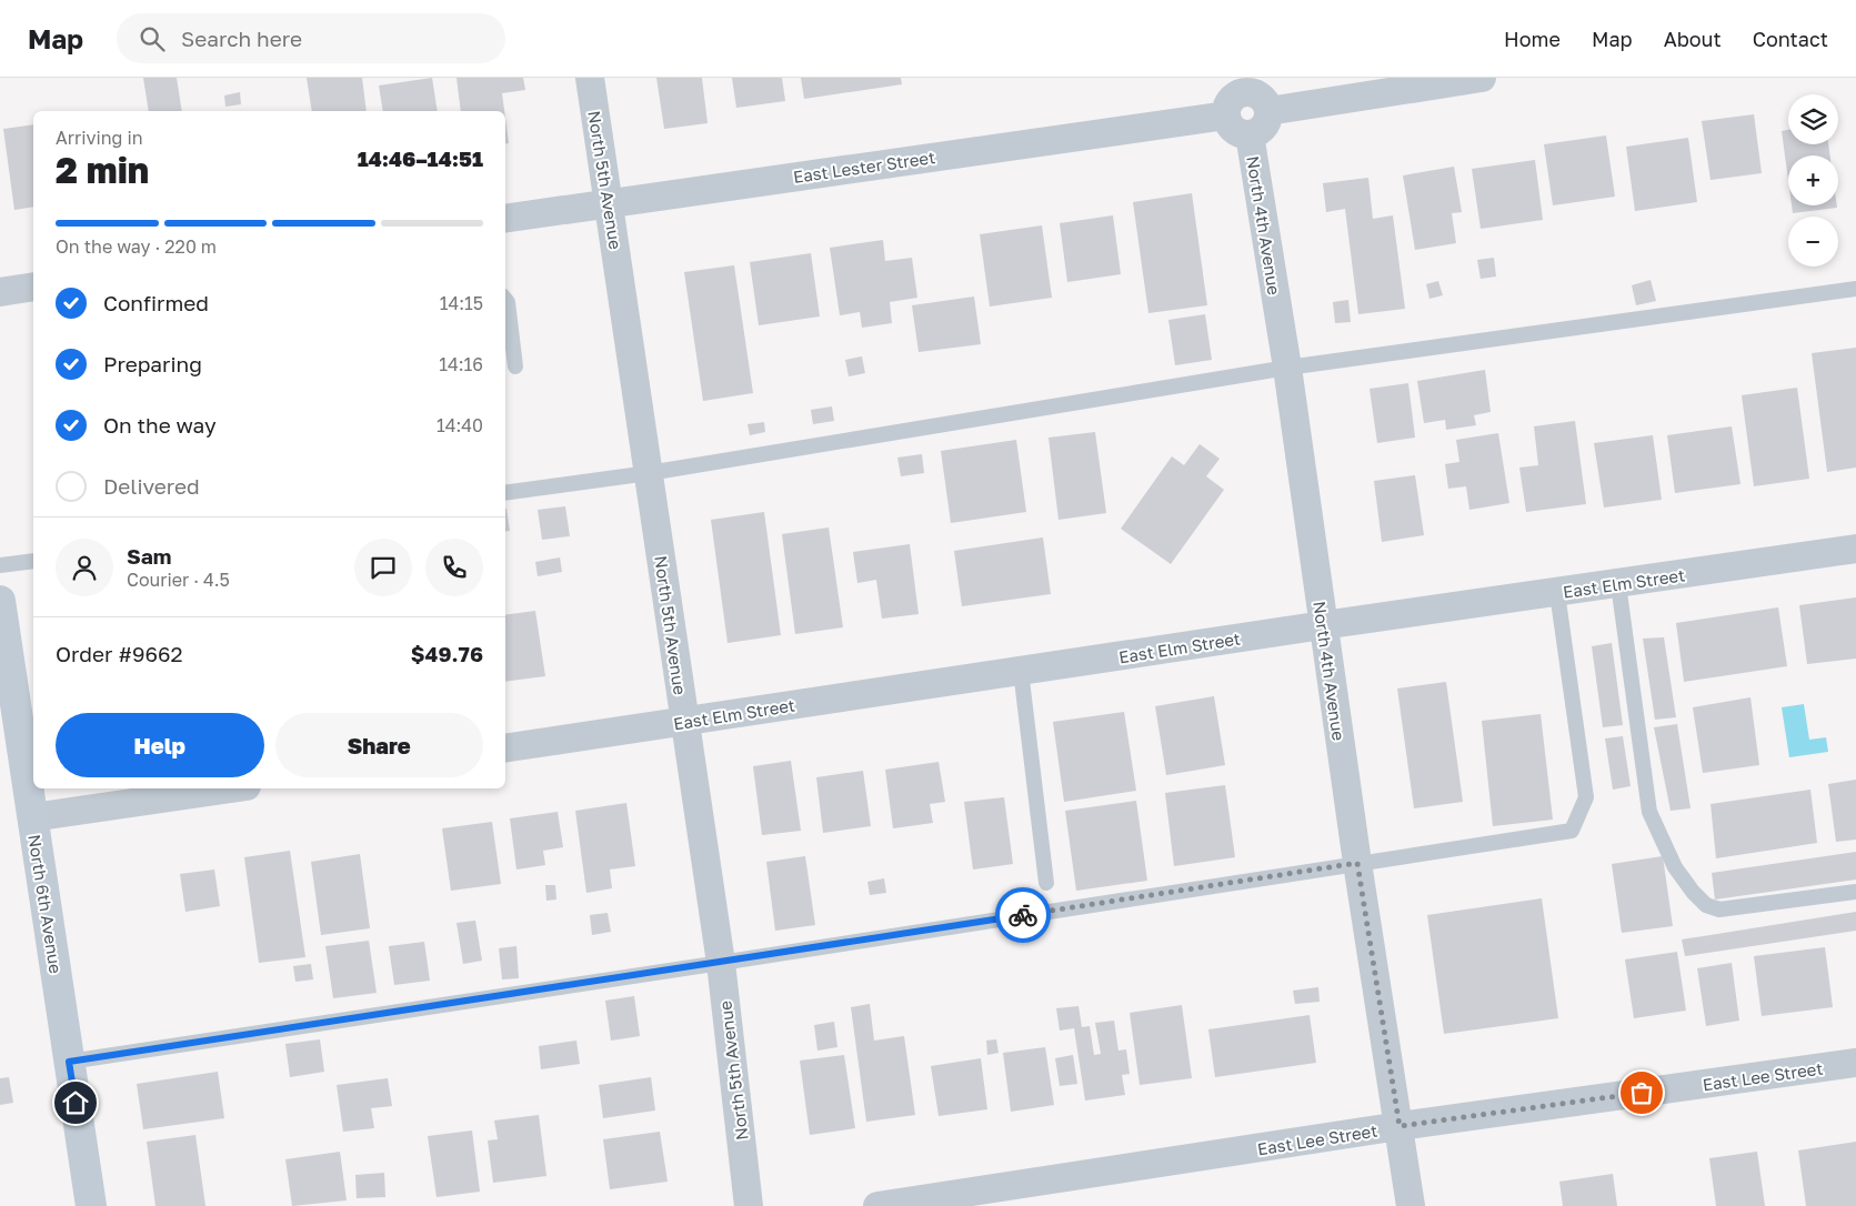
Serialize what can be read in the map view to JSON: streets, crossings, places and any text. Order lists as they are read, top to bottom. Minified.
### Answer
{"streets":{"street":["East Lester Street","North 5th Avenue","North 4th Avenue","East Elm Street","North 6th Avenue","East Lee Street"]},"crossings":[["East Lester Street","North 5th Avenue"],["East Lester Street","North 4th Avenue"],["North 5th Avenue","East Elm Street"],["North 4th Avenue","East Elm Street"],["North 4th Avenue","East Lee Street"]],"page":{"header":"Map","search":"Search here","nav":["Home","Map","About","Contact"],"map_buttons":["+","−"],"heading":["2 min","Arriving in","14:46–14:51"],"panel":["Sam","Courier · 4.5","Order #9662","$49.76"],"bar":"On the way · 220 m","list":[["Confirmed","14:15"],["Preparing","14:16"],["On the way","14:40"],"Delivered"],"buttons":["Help","Share"]}}
